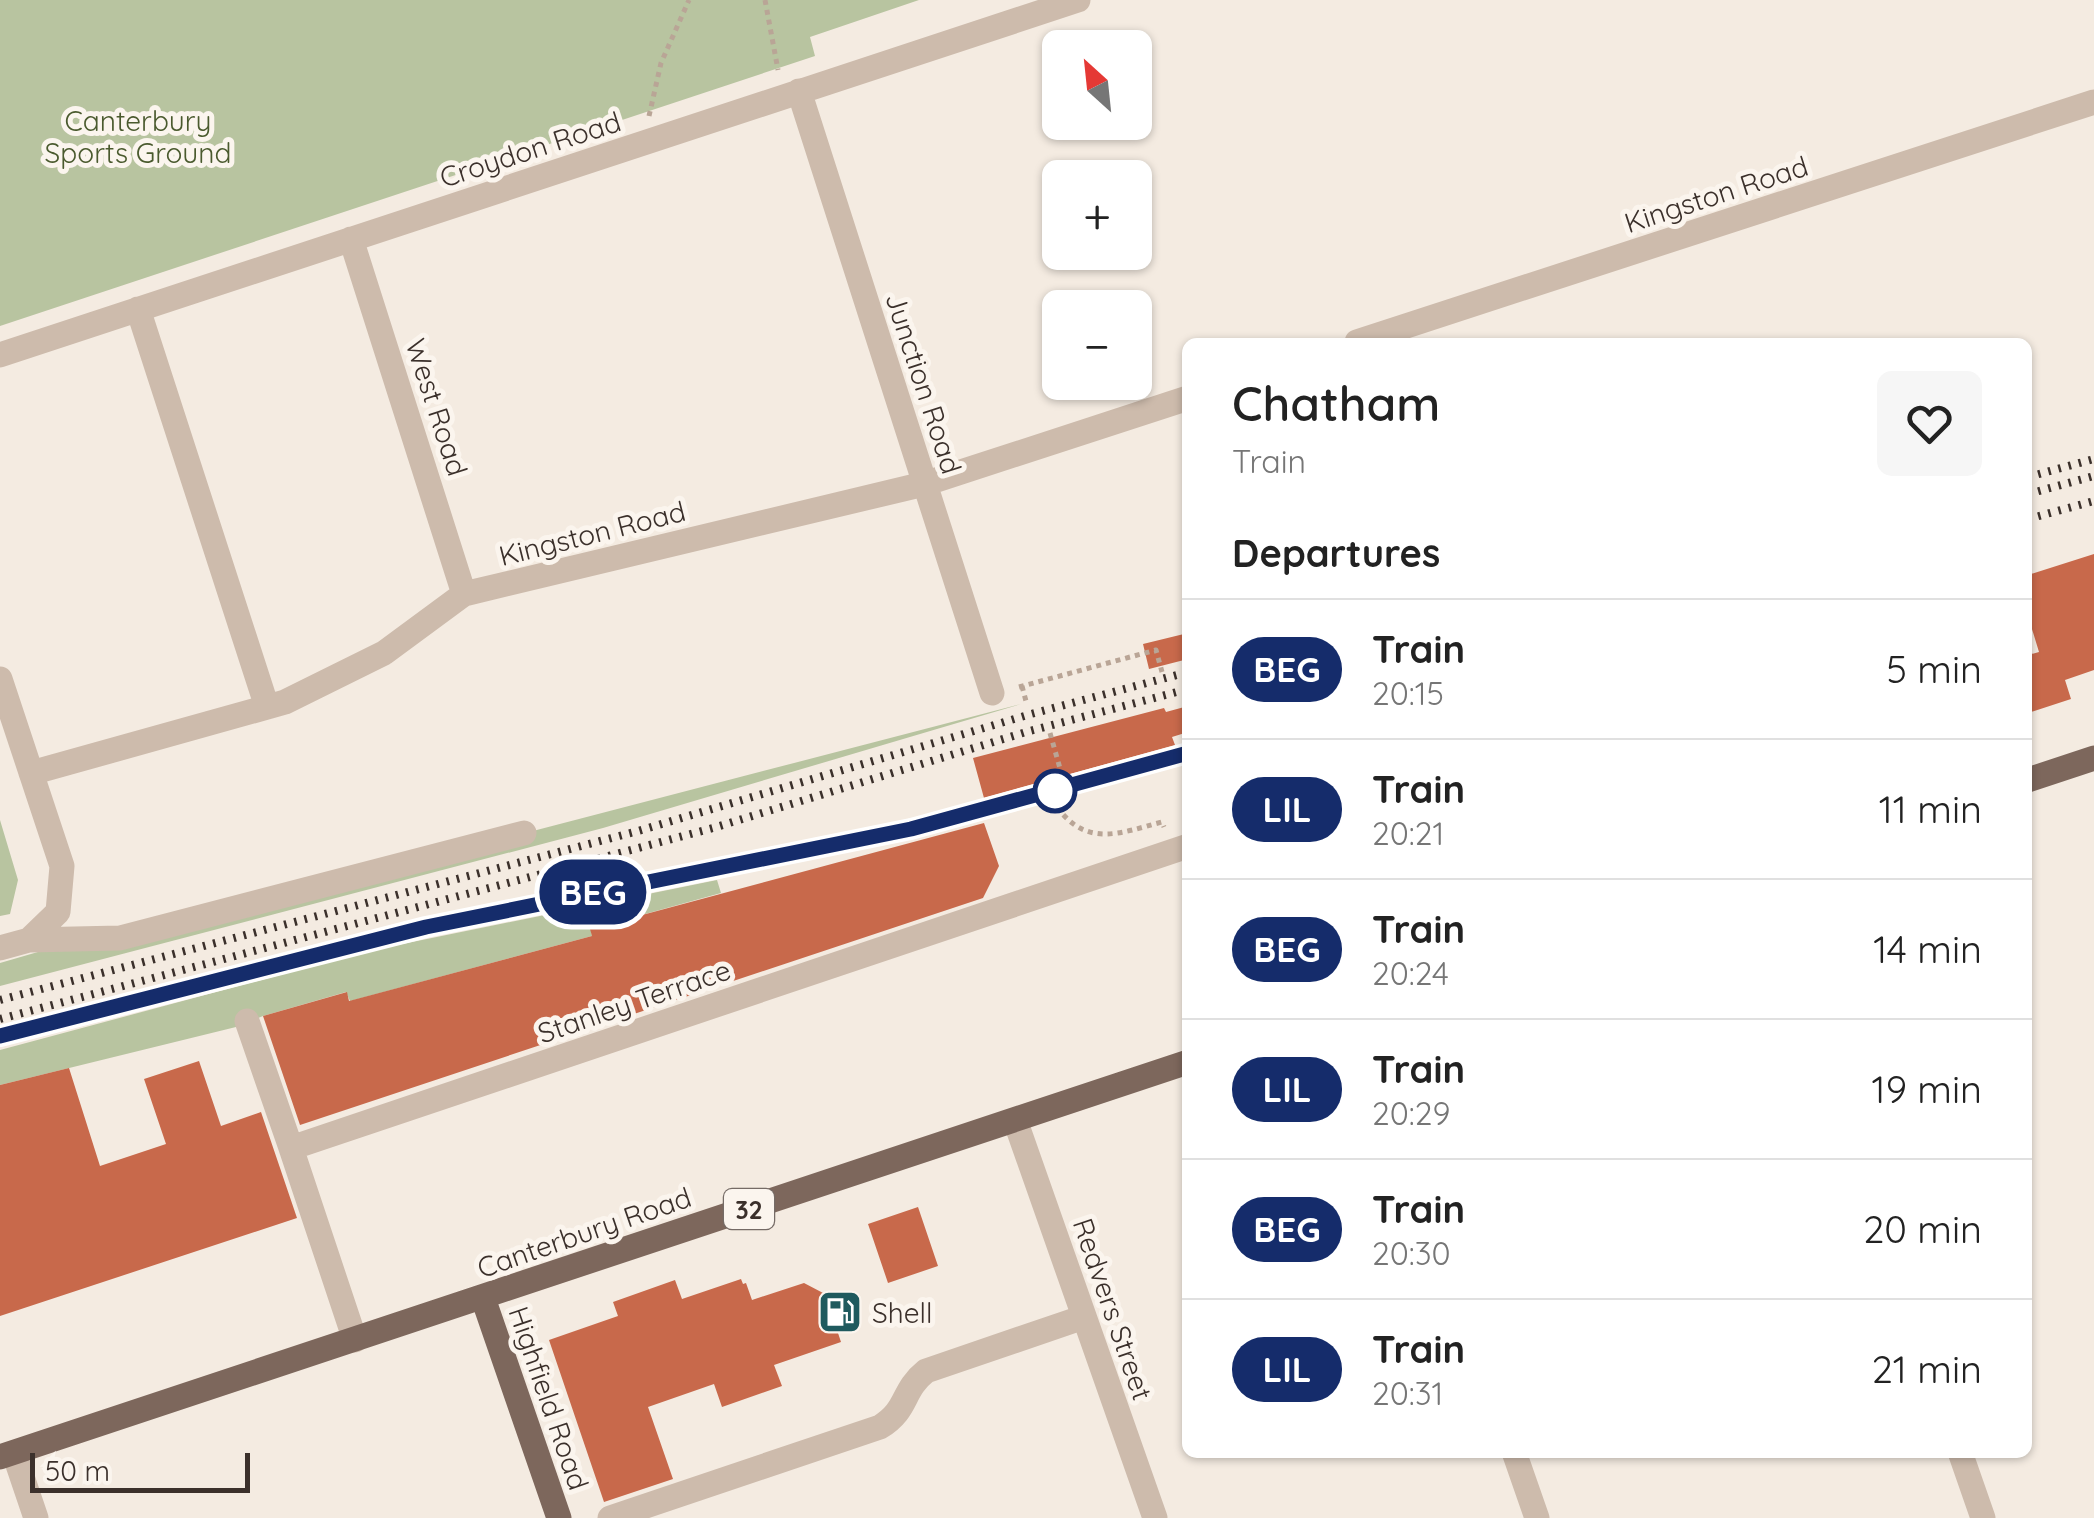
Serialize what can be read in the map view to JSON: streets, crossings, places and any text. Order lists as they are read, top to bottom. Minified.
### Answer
{"streets":{"main road":["32","Canterbury Road","Highfield Road"],"street":["Croydon Road","Kingston Road","Junction Road","West Road","Stanley Terrace","Redvers Street"]},"crossings":[["Croydon Road","Junction Road"],["Croydon Road","West Road"],["Kingston Road","Junction Road"],["Kingston Road","West Road"],["Canterbury Road","Redvers Street"],["Canterbury Road","Highfield Road"]],"parks":["Canterbury Sports Ground"],"places":{"fuel station":["Shell"]},"scale_bar":"50 m","north":"top left","page":{"on_map":"BEG","map_buttons":["+","−"],"heading":[["Chatham","Train"],"Departures"],"list":[{"mark":"BEG","name":"Train","note":"20:15","value":"5 min"},{"mark":"LIL","name":"Train","note":"20:21","value":"11 min"},{"mark":"BEG","name":"Train","note":"20:24","value":"14 min"},{"mark":"LIL","name":"Train","note":"20:29","value":"19 min"},{"mark":"BEG","name":"Train","note":"20:30","value":"20 min"},{"mark":"LIL","name":"Train","note":"20:31","value":"21 min"}],"scale":"50 m"}}
